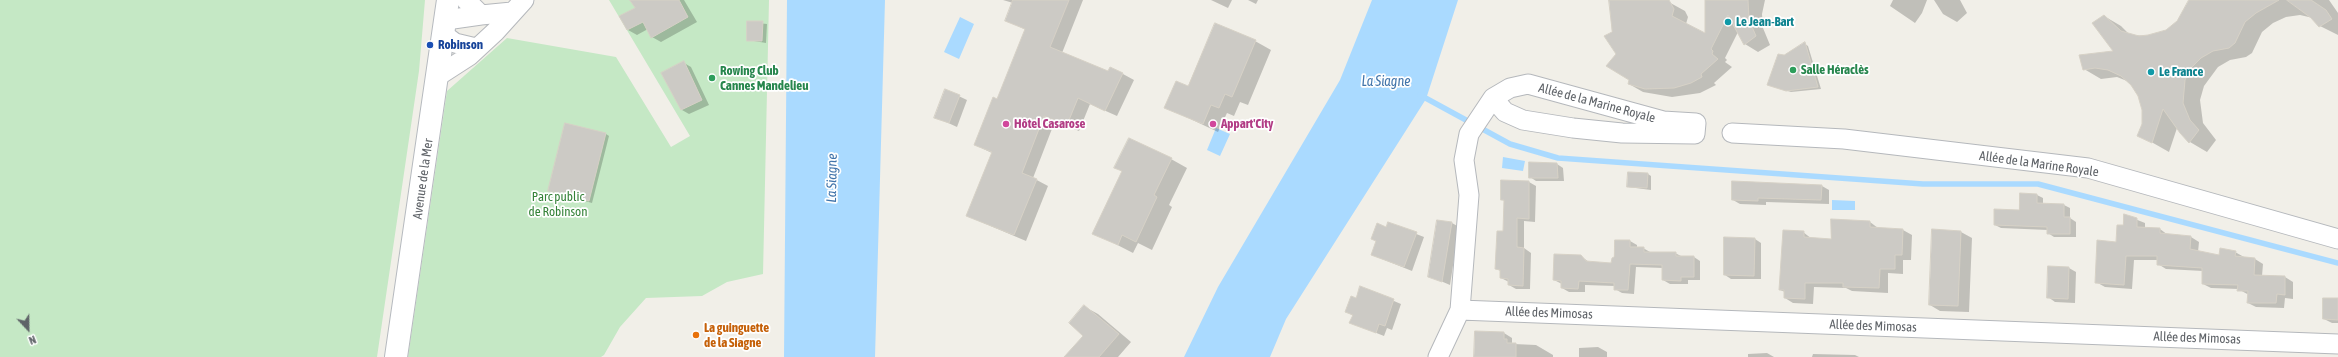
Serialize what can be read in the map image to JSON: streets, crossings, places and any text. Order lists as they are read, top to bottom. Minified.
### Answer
{"streets":{"main road":["Avenue de la Mer"],"street":["Allée de la Marine Royale","Allée des Mimosas"]},"crossings":[["Allée de la Marine Royale","Allée des Mimosas"]],"water":["La Siagne"],"parks":["Parc public de Robinson"],"places":["Le Jean-Bart","Robinson","Salle Héraclès","Le France","Rowing Club Cannes Mandelieu","Hôtel Casarose","Appart'City","La guinguette de la Siagne"],"north":"bottom"}
